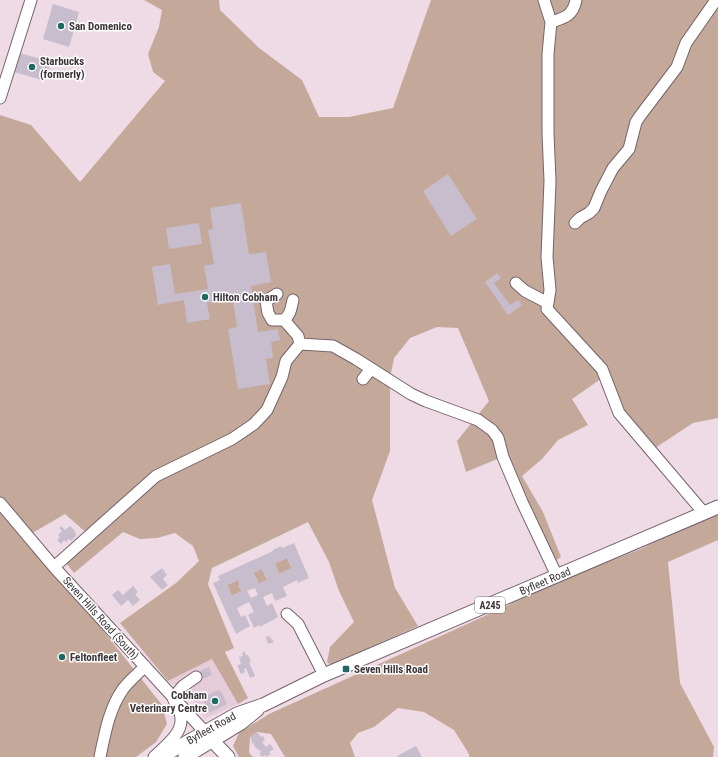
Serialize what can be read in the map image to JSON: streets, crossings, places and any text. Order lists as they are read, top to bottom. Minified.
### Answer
{"streets":{"main road":["Byfleet Road","A245"],"lane":["Seven Hills Road (South)"]},"crossings":[["Byfleet Road","Seven Hills Road (South)"]],"places":{"other":["San Domenico","Starbucks (formerly)","Hilton Cobham","Feltonfleet","Cobham Veterinary Centre"],"transit":["Seven Hills Road"]}}
